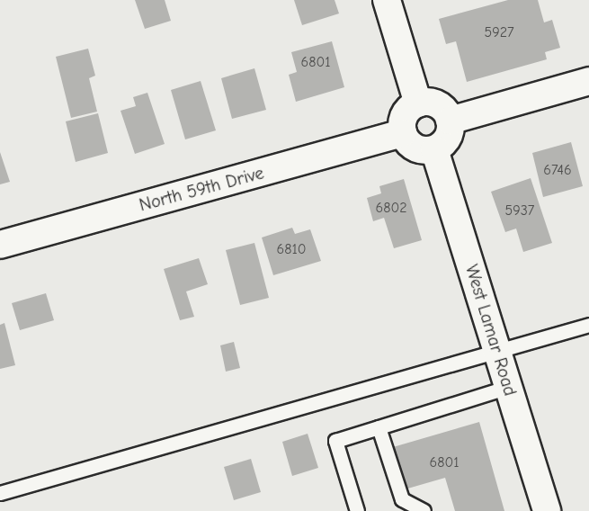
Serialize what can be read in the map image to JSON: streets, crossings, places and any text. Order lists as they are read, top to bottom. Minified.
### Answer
{"streets":{"street":["North 59th Drive","West Lamar Road"]},"crossings":[["North 59th Drive","West Lamar Road"]],"house_numbers":["5927","6801","6746","6802","5937","6810","6801"]}
